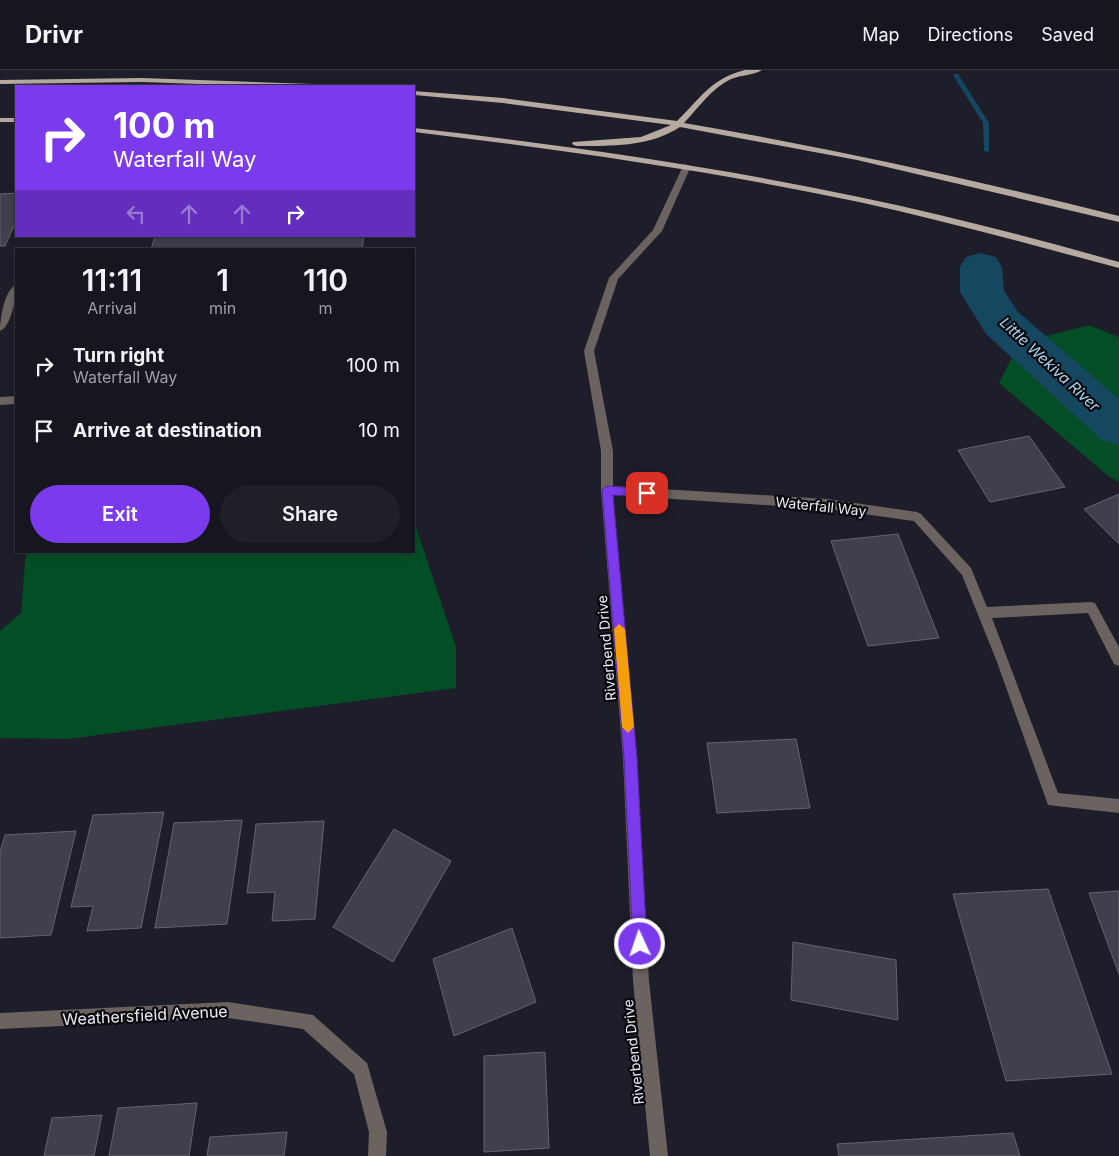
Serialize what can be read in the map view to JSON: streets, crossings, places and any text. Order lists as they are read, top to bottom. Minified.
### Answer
{"streets":{"street":["Waterfall Way","Riverbend Drive","Weathersfield Avenue"]},"crossings":[["Waterfall Way","Riverbend Drive"]],"water":["Little Wekiva River"],"page":{"header":"Drivr","nav":["Map","Directions","Saved"],"turn":["100 m","Waterfall Way"],"eta":["11:11","Arrival","1","min","110","m"],"list":[{"name":"Turn right","note":"Waterfall Way","value":"100 m"},{"name":"Arrive at destination","value":"10 m"}],"buttons":["Exit","Share"]}}
